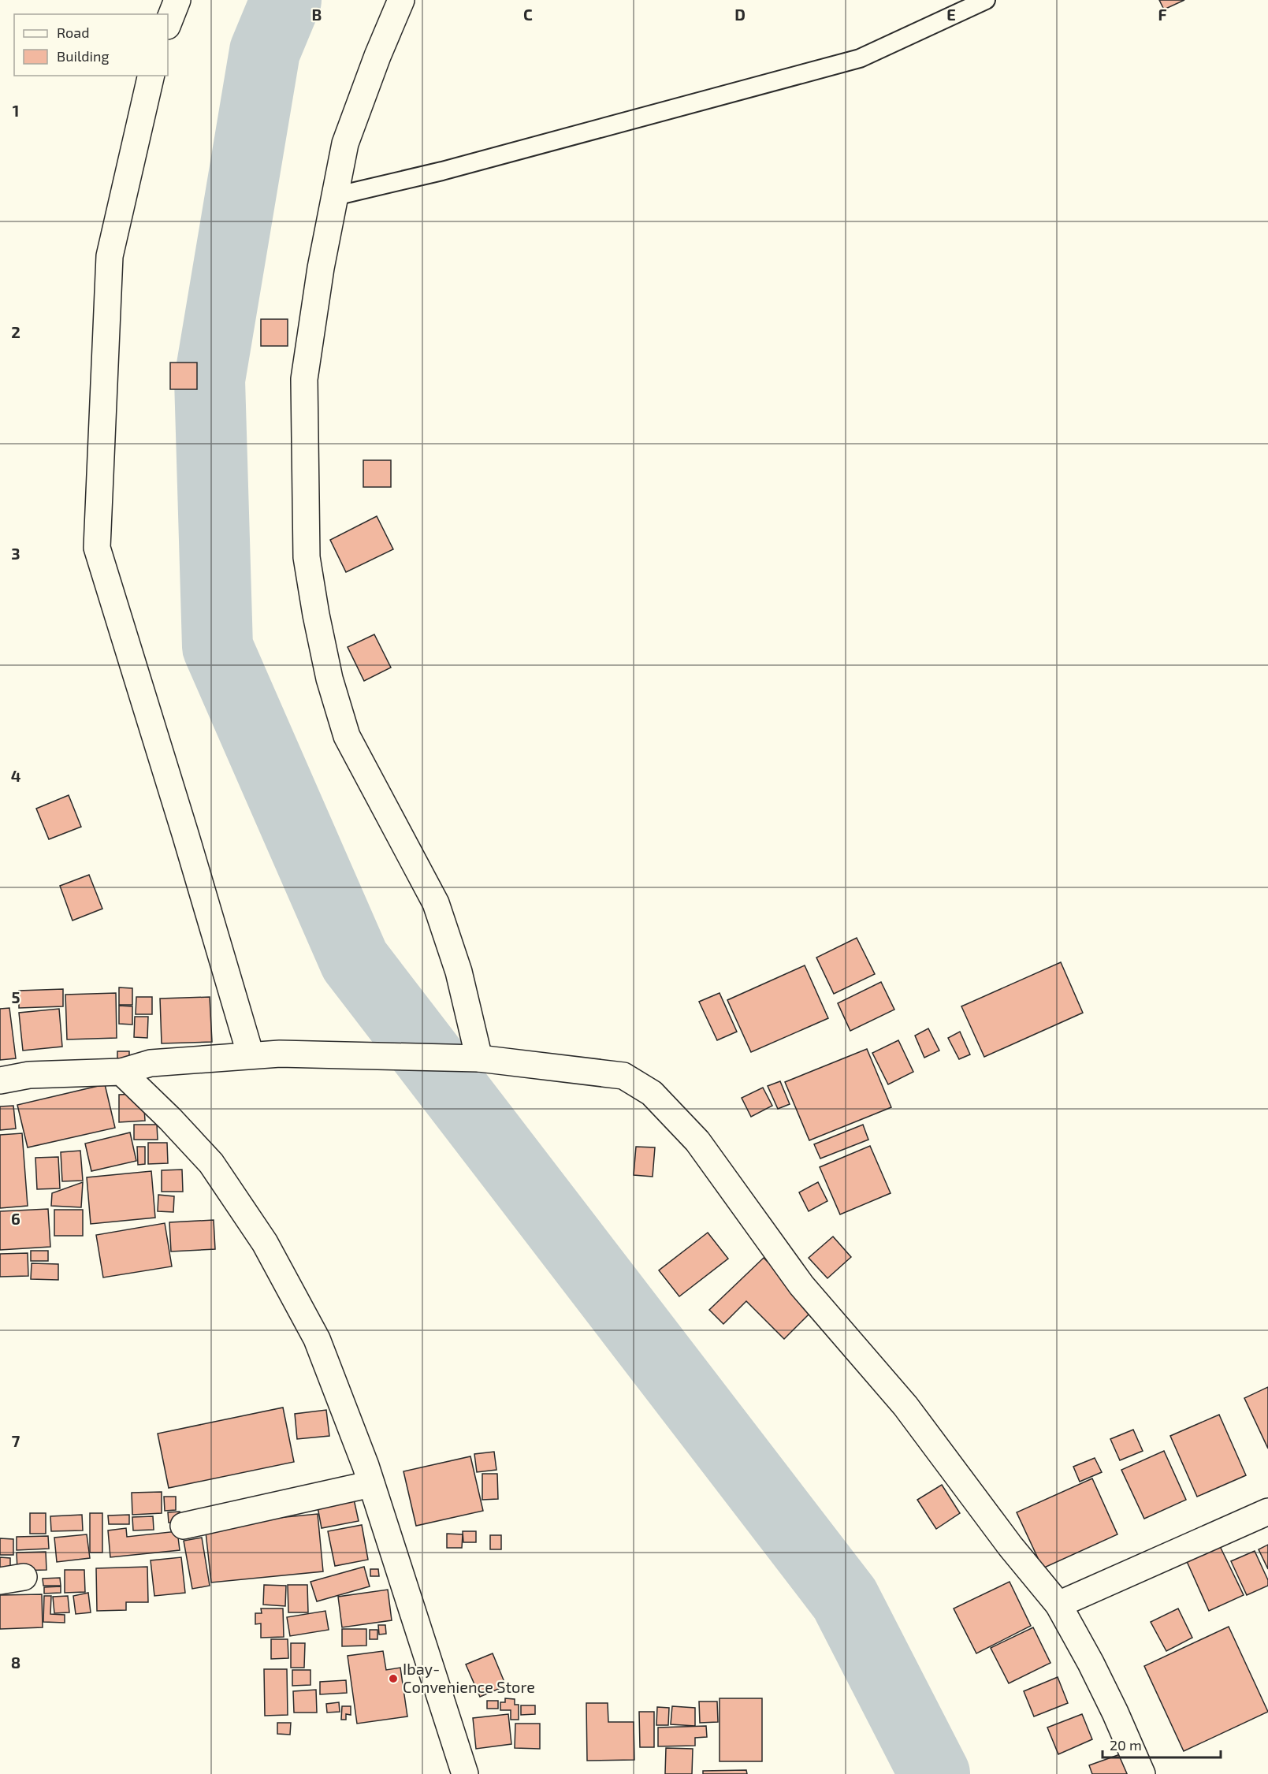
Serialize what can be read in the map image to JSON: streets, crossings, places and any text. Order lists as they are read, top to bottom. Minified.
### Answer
{"places":["Ibay- Convenience Store"],"legend":["Road","Building"],"scale_bar":"20 m","grid":{"columns":["B","C","D","E","F"],"rows":["1","2","3","4","5","6","7","8"]}}
